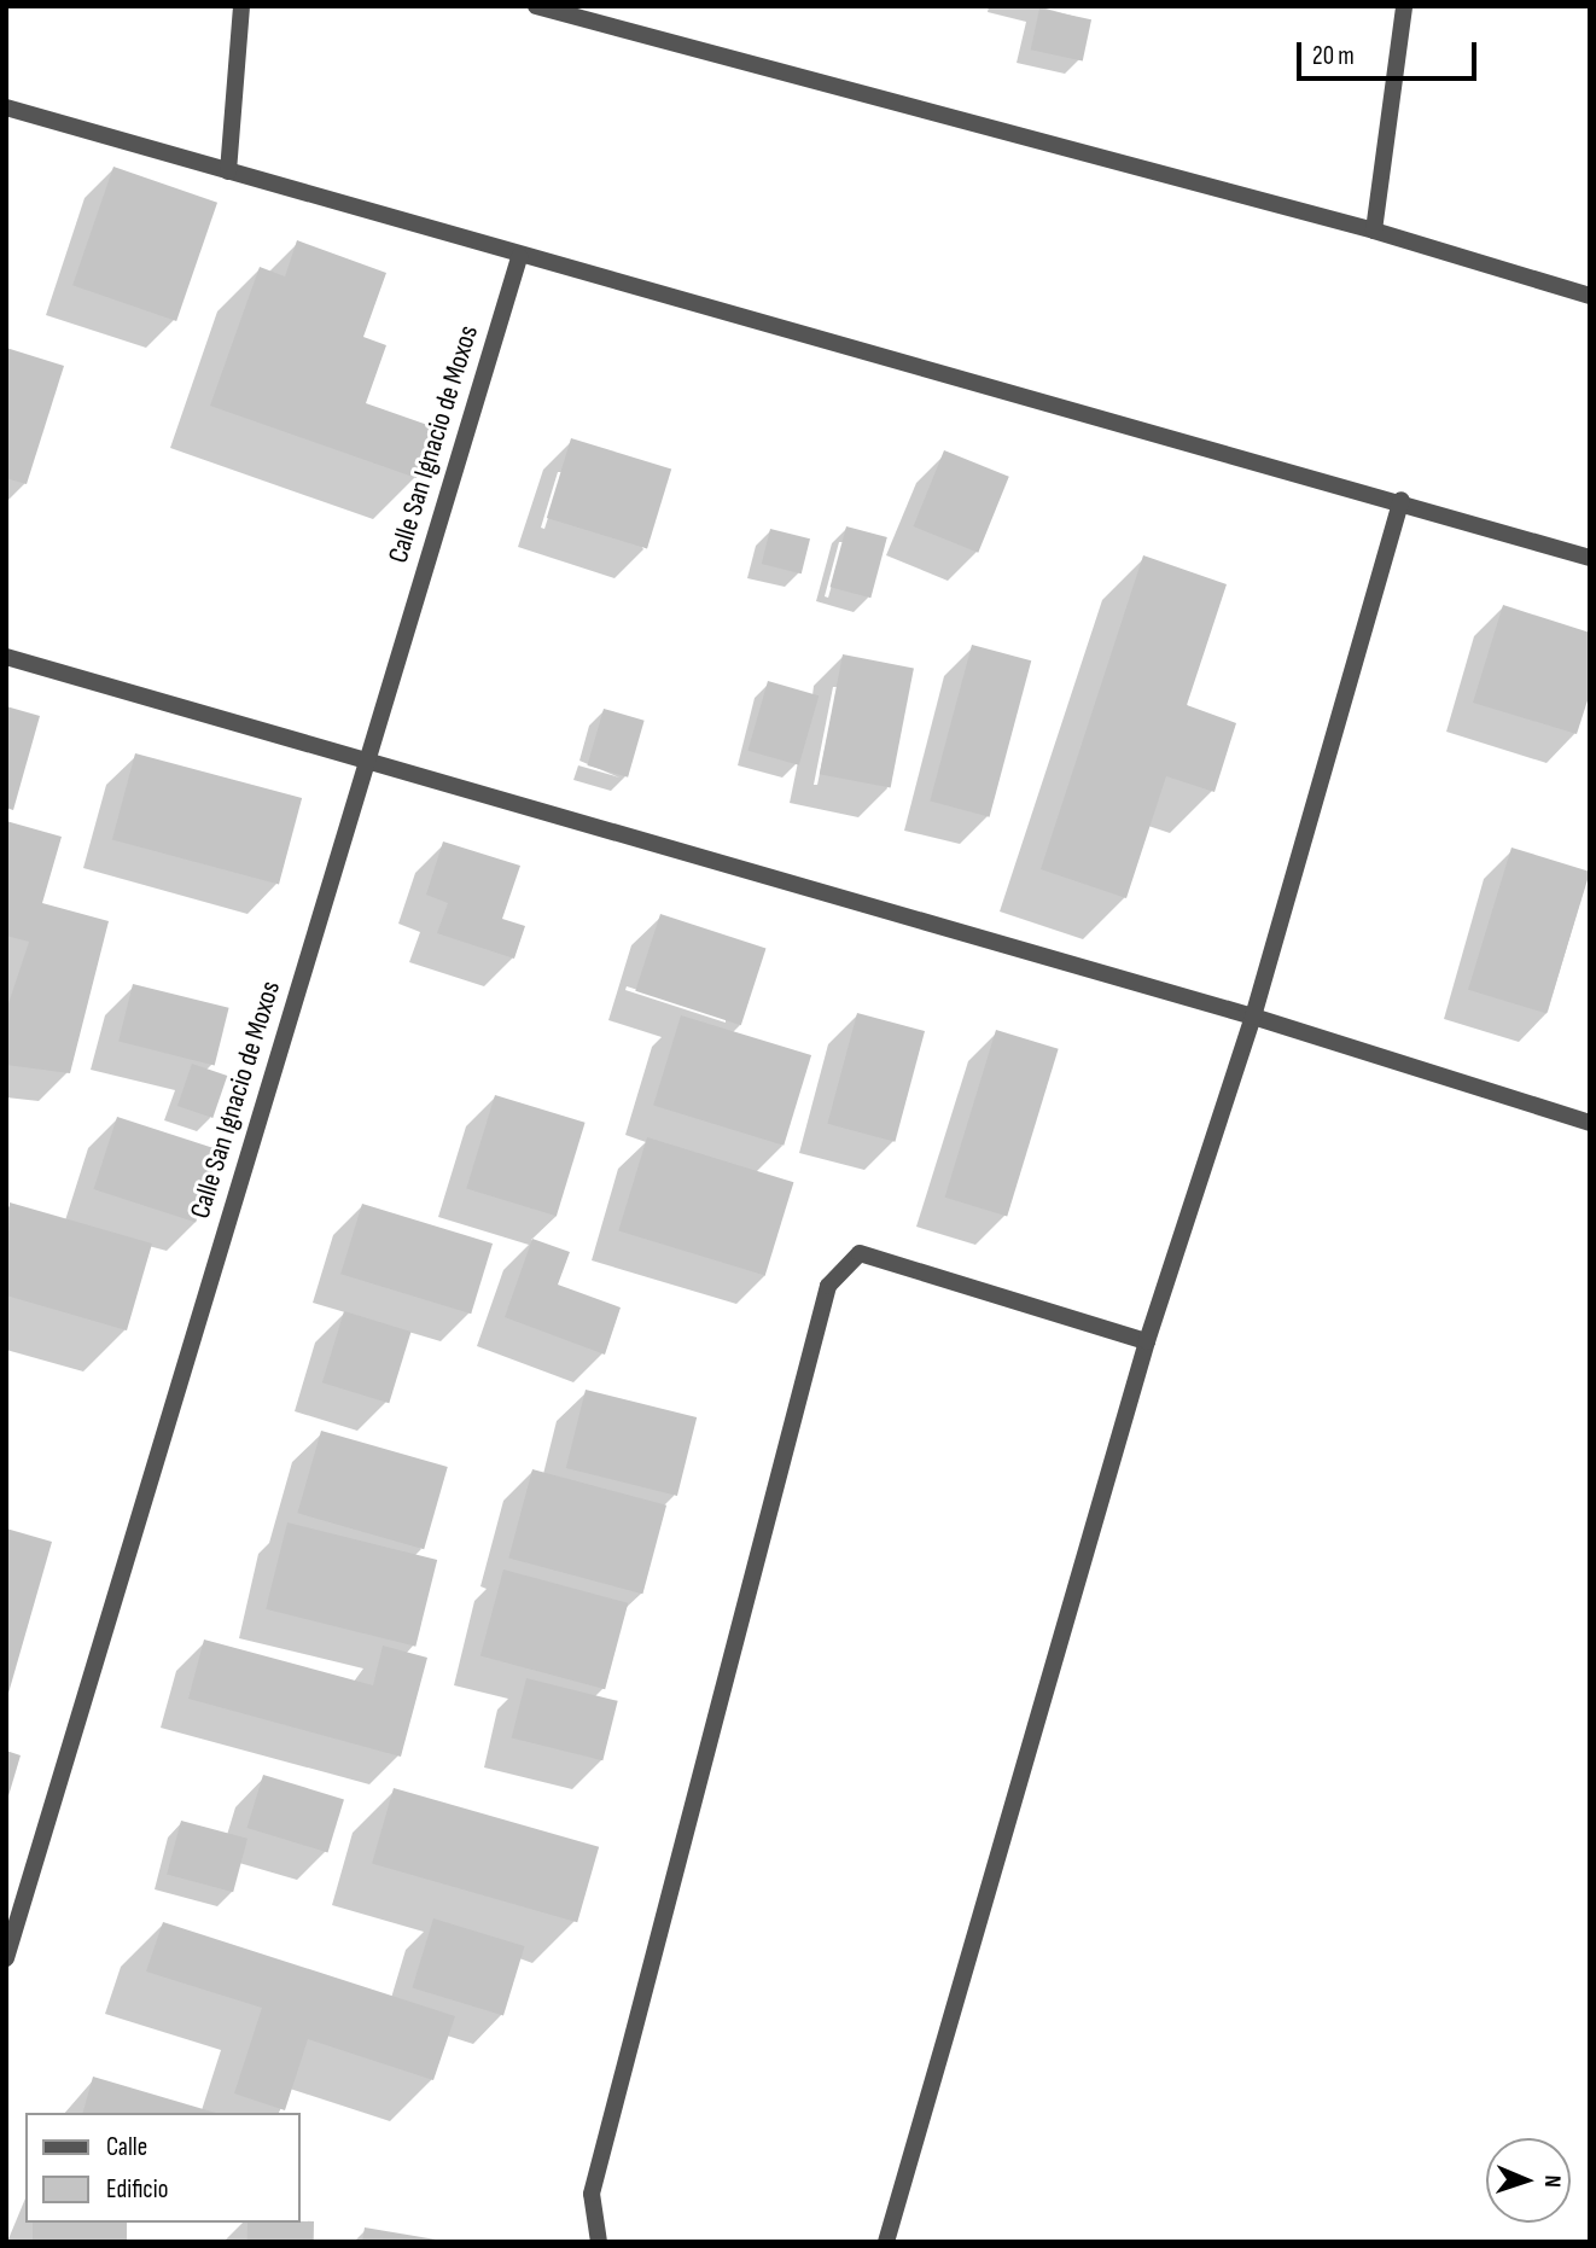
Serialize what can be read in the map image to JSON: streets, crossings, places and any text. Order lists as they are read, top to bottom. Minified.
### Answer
{"streets":{"street":["Calle San Ignacio de Moxos"]},"legend":["Calle","Edificio"],"scale_bar":"20 m","north":"right"}
